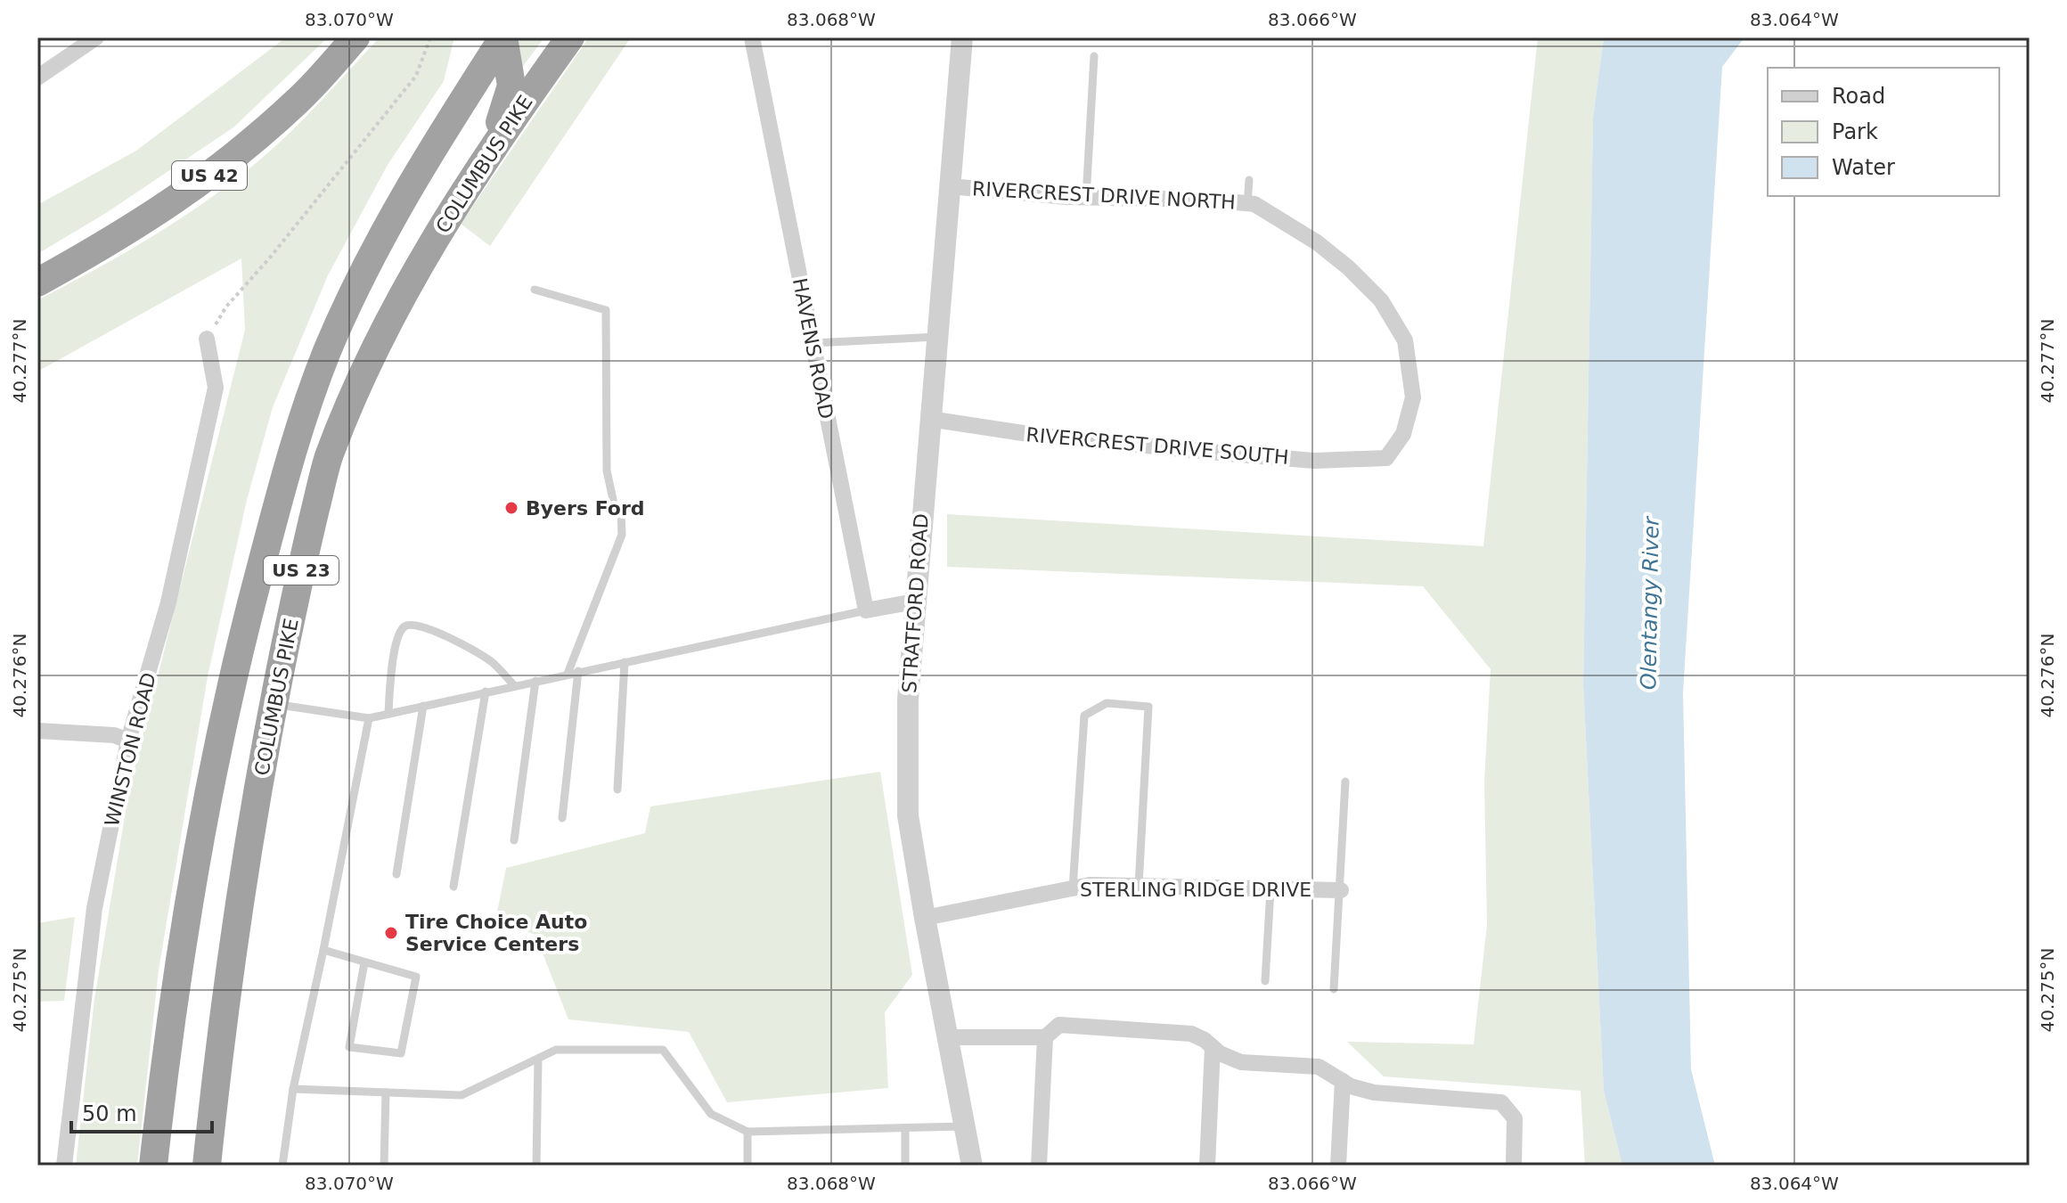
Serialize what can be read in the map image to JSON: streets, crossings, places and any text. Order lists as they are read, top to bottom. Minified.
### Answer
{"streets":{"highway":["COLUMBUS PIKE","US 42","US 23"],"street":["RIVERCREST DRIVE NORTH","HAVENS ROAD","RIVERCREST DRIVE SOUTH","STRATFORD ROAD","WINSTON ROAD","STERLING RIDGE DRIVE"]},"crossings":[["RIVERCREST DRIVE NORTH","RIVERCREST DRIVE SOUTH"],["RIVERCREST DRIVE NORTH","STRATFORD ROAD"],["RIVERCREST DRIVE SOUTH","STRATFORD ROAD"],["STRATFORD ROAD","STERLING RIDGE DRIVE"]],"water":["Olentangy River"],"places":["Byers Ford","Tire Choice Auto Service Centers"],"legend":["Road","Park","Water"],"scale_bar":"50 m","coordinates":["83.070°W","83.068°W","83.066°W","83.064°W","40.277°N","40.276°N","40.275°N"]}
